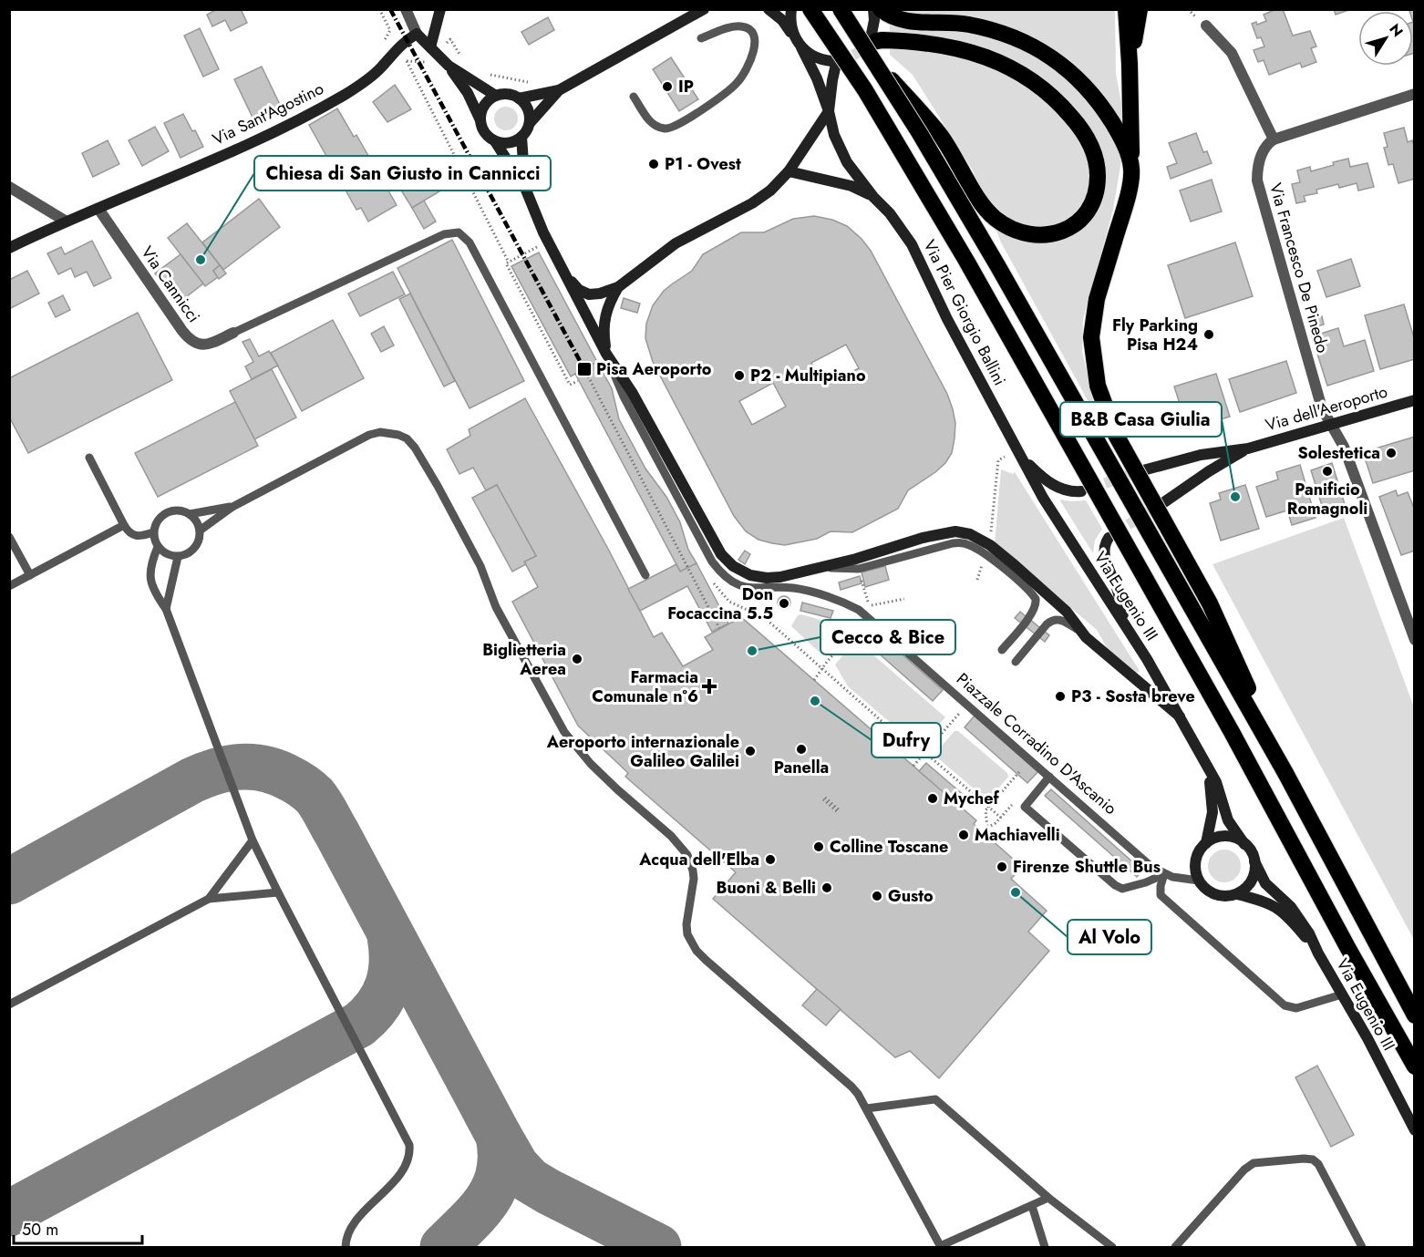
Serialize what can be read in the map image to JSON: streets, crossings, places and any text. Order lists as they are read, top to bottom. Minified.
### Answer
{"streets":{"street":["Via Sant'Agostino","Via Francesco De Pinedo","Via Cannicci","Via Pier Giorgio Ballini","Via dell'Aeroporto","Via Eugenio III"],"lane":["Piazzale Corradino D'Ascanio"]},"crossings":[["Via Sant'Agostino","Via Cannicci"],["Via Francesco De Pinedo","Via dell'Aeroporto"],["Via Pier Giorgio Ballini","Via Eugenio III"],["Via Pier Giorgio Ballini","Piazzale Corradino D'Ascanio"],["Via Eugenio III","Piazzale Corradino D'Ascanio"]],"places":{"other":["IP","P1 - Ovest","Chiesa di San Giusto in Cannicci","Fly Parking Pisa H24","P2 - Multipiano","Solestetica","Panificio Romagnoli","B&B Casa Giulia","Don Focaccina 5.5","Cecco & Bice","Biglietteria Aerea","P3 - Sosta breve","Dufry","Panella","Aeroporto internazionale Galileo Galilei","Mychef","Machiavelli","Colline Toscane","Acqua dell'Elba","Firenze Shuttle Bus","Buoni & Belli","Al Volo","Gusto"],"transit":["Pisa Aeroporto"],"health":["Farmacia Comunale n°6"]},"scale_bar":"50 m","north":"top right"}
